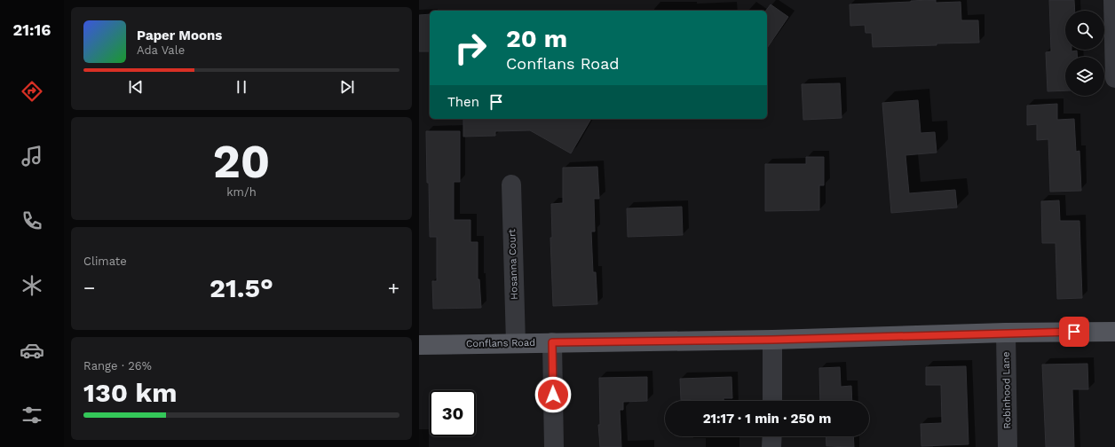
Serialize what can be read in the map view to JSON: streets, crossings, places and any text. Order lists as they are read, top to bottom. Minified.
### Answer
{"streets":{"main road":["Conflans Road"],"street":["Hosanna Court","Robinhood Lane"]},"crossings":[["Hosanna Court","Conflans Road"],["Conflans Road","Robinhood Lane"]],"page":{"tabs":"21:16","turn":["20 m","Conflans Road"],"song":["Paper Moons","Ada Vale"],"then":"Then","tile":[["20","km/h"],"Climate",["Range · 26%","130 km"]],"heat":["−","21.5°","+"],"limit":"30","trip":"21:17 · 1 min · 250 m"}}
